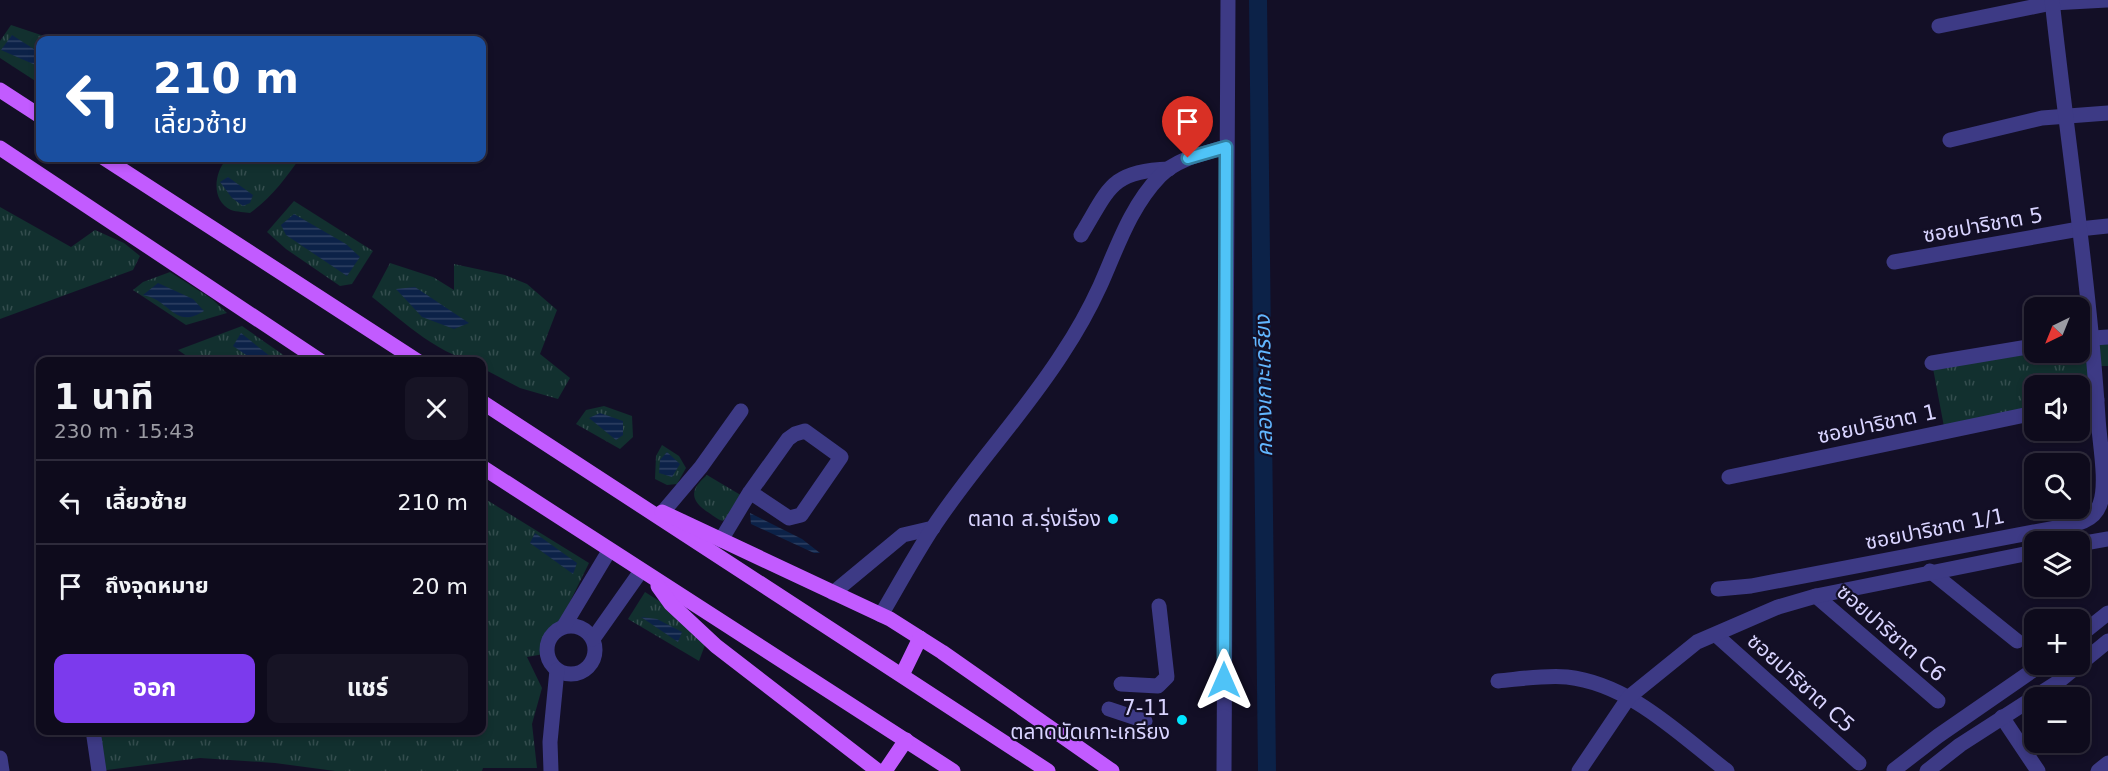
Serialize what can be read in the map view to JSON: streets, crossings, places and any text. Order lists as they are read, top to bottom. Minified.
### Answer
{"streets":{"street":["ซอยปาริชาต 5","ซอยปาริชาต 1","ซอยปาริชาต 1/1","ซอยปาริชาต C6","ซอยปาริชาต C5"]},"crossings":[["ซอยปาริชาต 5","ซอยปาริชาต 1/1"]],"water":["คลองเกาะเกรียง"],"places":["ตลาด ส.รุ่งเรือง","7-11 ตลาดนัดเกาะเกรียง"],"north":"bottom left","page":{"turn":["210 m","เลี้ยวซ้าย"],"map_buttons":["+","−"],"heading":["1 นาที","230 m · 15:43"],"list":[{"name":"เลี้ยวซ้าย","value":"210 m"},{"name":"ถึงจุดหมาย","value":"20 m"}],"buttons":["ออก","แชร์"]}}
